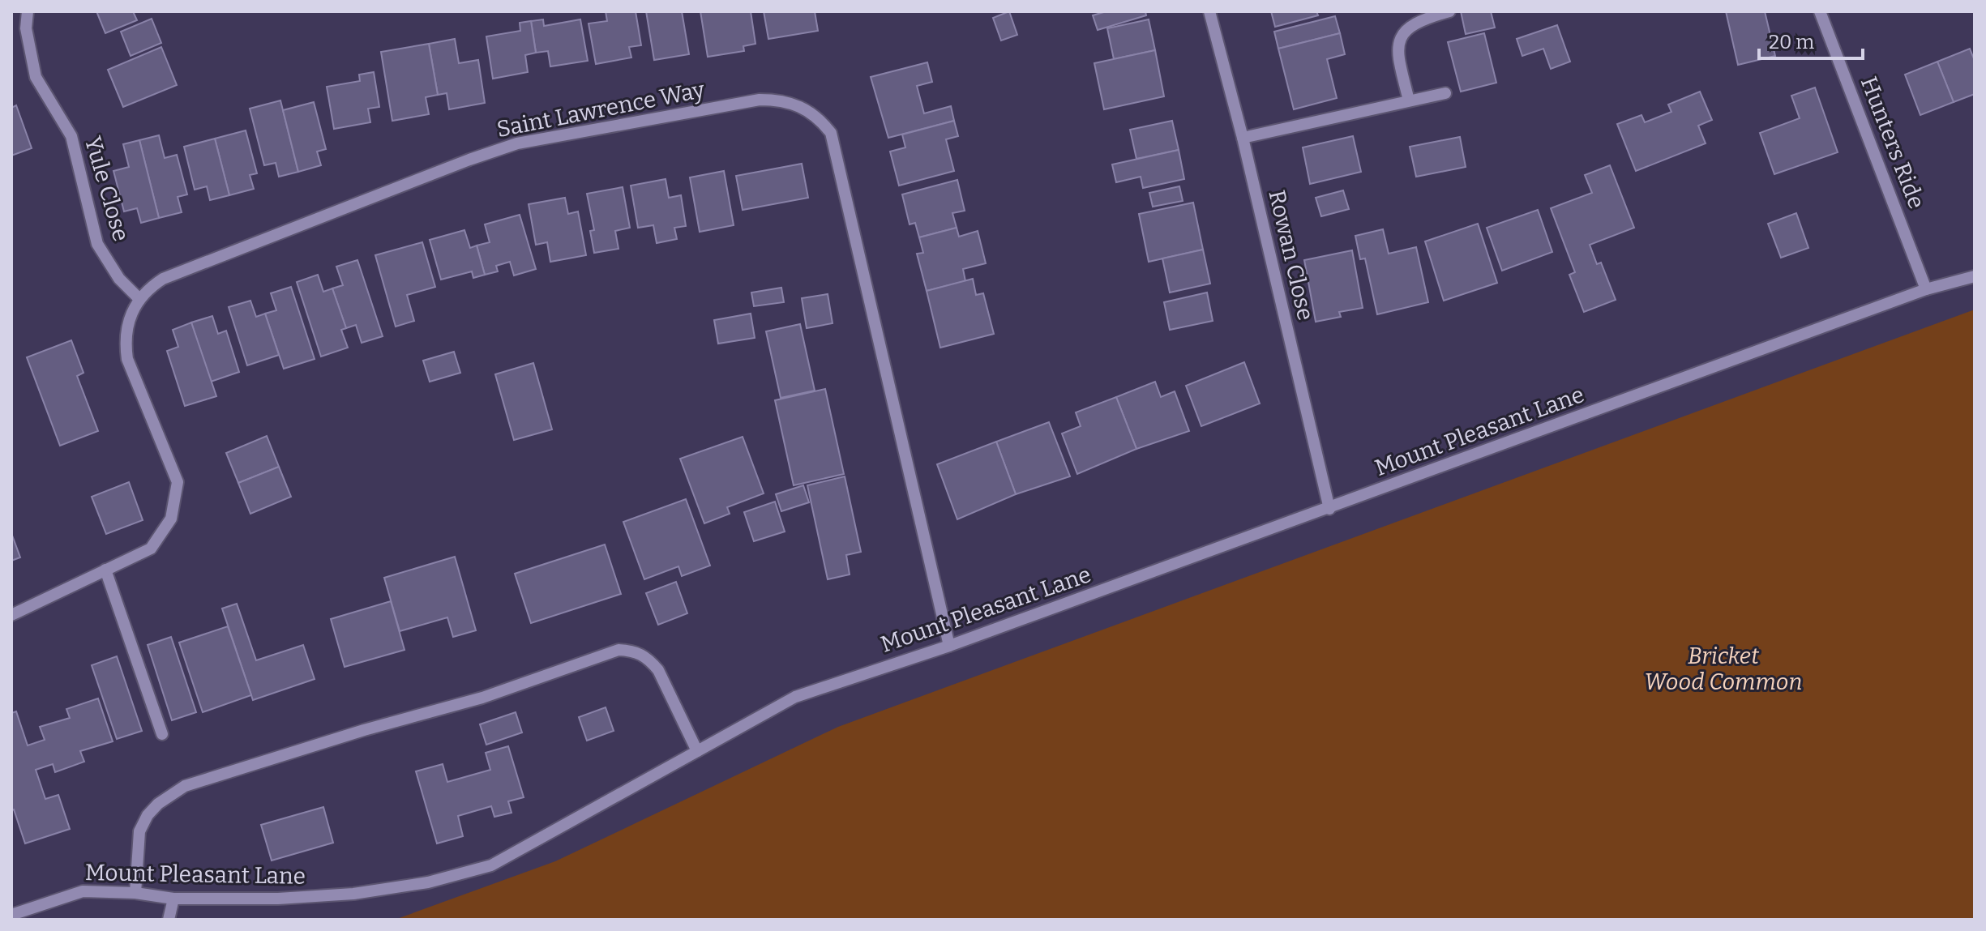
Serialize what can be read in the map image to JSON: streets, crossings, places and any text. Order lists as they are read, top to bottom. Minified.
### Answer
{"streets":{"street":["Saint Lawrence Way","Hunters Ride","Yule Close","Rowan Close","Mount Pleasant Lane"]},"crossings":[["Saint Lawrence Way","Yule Close"],["Saint Lawrence Way","Mount Pleasant Lane"],["Hunters Ride","Mount Pleasant Lane"],["Rowan Close","Mount Pleasant Lane"]],"parks":["Bricket Wood Common"],"scale_bar":"20 m"}
